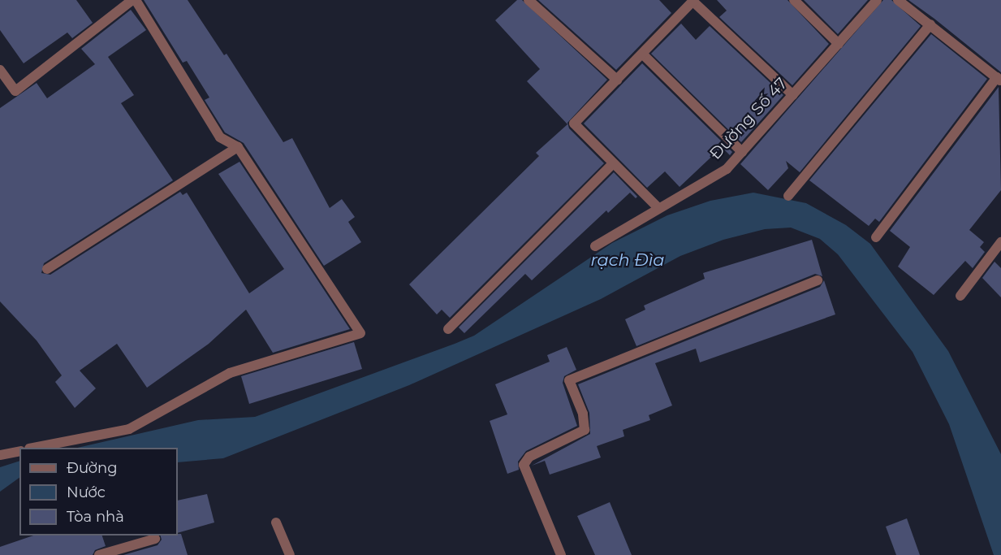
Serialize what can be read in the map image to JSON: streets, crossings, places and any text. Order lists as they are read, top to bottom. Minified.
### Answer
{"streets":{"street":["Đường Số 47"]},"water":["rạch Đìa"],"legend":["Đường","Nước","Tòa nhà"]}
